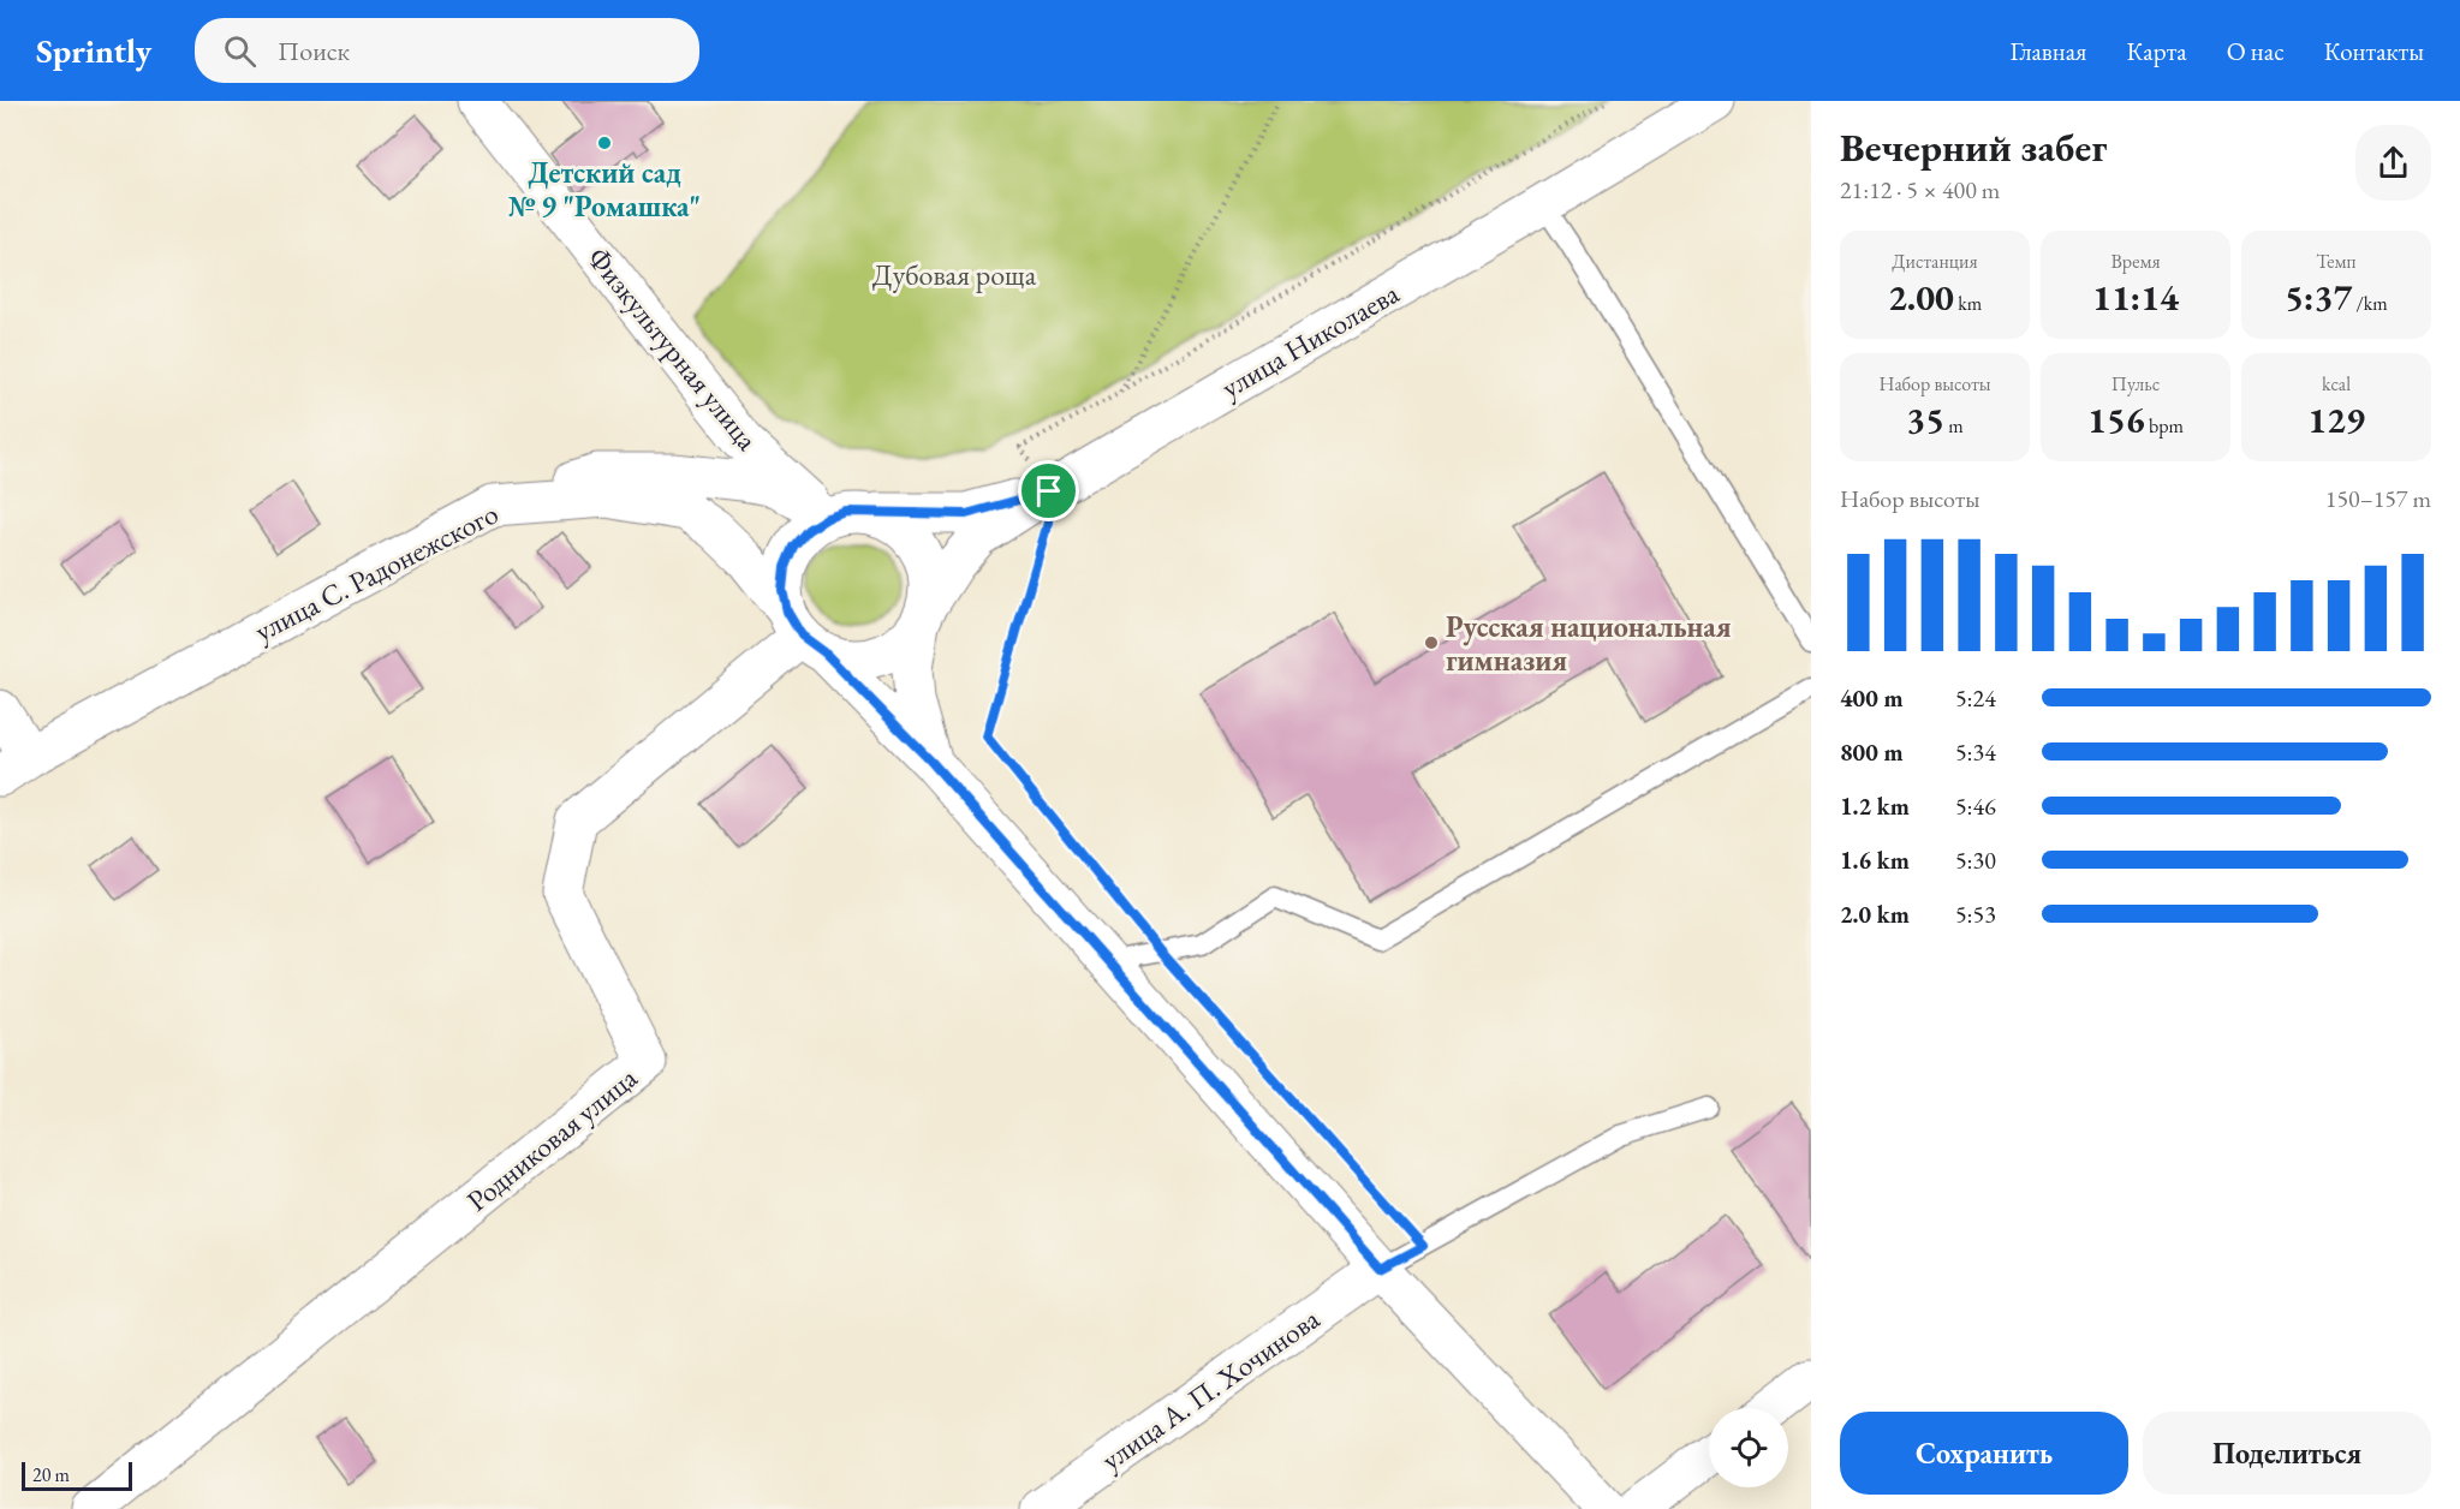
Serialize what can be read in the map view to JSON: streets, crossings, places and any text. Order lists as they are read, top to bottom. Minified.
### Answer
{"streets":{"street":["улица Николаева","Физкультурная улица","улица С. Радонежского","Родниковая улица","улица А. П. Хочинова"]},"crossings":[["улица Николаева","Физкультурная улица"],["улица Николаева","улица С. Радонежского"],["улица Николаева","Родниковая улица"],["Физкультурная улица","улица С. Радонежского"],["Физкультурная улица","Родниковая улица"],["улица С. Радонежского","Родниковая улица"]],"parks":["Дубовая роща"],"places":["Детский сад № 9 \"Ромашка\"","Русская национальная гимназия"],"scale_bar":"20 m","page":{"header":"Sprintly","search":"Поиск","nav":["Главная","Карта","О нас","Контакты"],"heading":["Вечерний забег","21:12 · 5 × 400 m"],"stats":[["Дистанция","2.00 km"],["Время","11:14"],["Темп","5:37 /km"],["Набор высоты","35 m"],["Пульс","156 bpm"],["kcal","129"]],"chart":["Набор высоты","150–157 m"],"list":[{"name":"400 m","note":"5:24"},{"name":"800 m","note":"5:34"},{"name":"1.2 km","note":"5:46"},{"name":"1.6 km","note":"5:30"},{"name":"2.0 km","note":"5:53"}],"buttons":["Сохранить","Поделиться"],"scale":"20 m"}}
